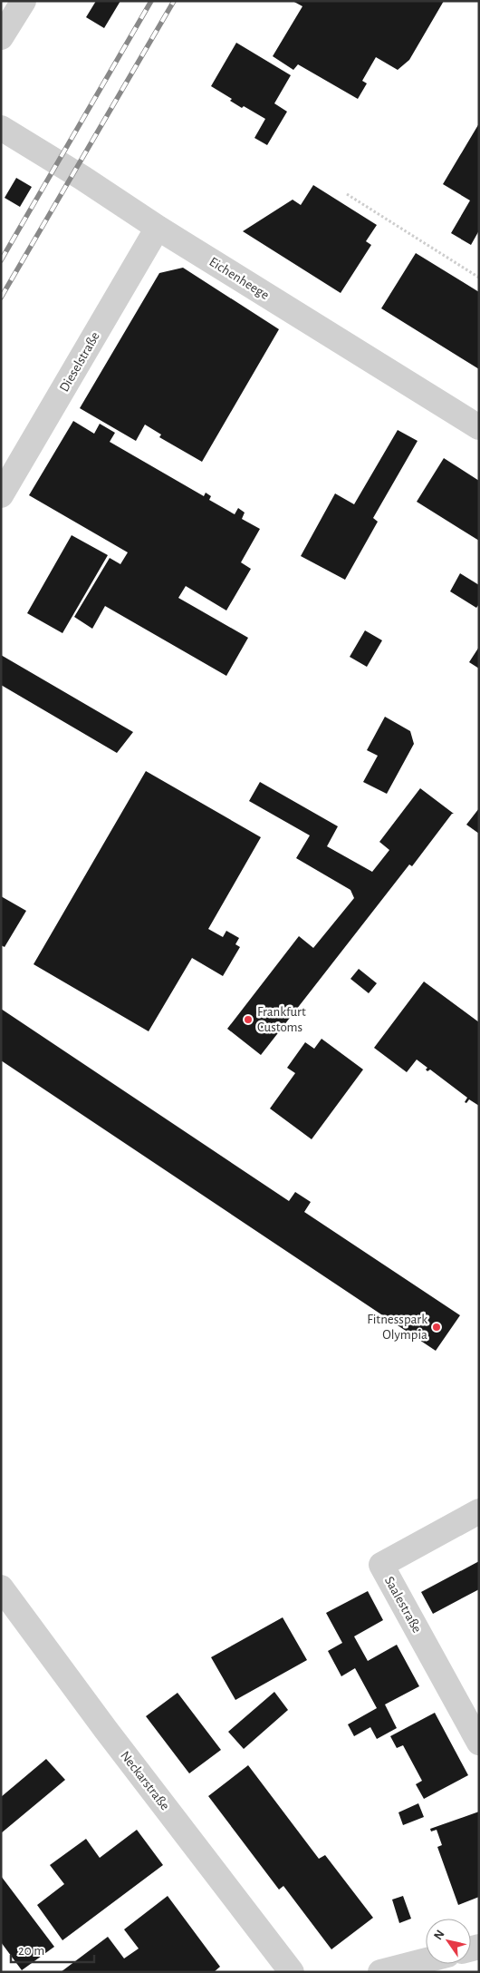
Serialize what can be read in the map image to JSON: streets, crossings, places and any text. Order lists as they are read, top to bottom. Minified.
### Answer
{"streets":{"street":["Eichenheege","Dieselstraße","Saalestraße","Neckarstraße"]},"crossings":[["Eichenheege","Dieselstraße"]],"places":["Frankfurt Customs","Fitnesspark Olympia"],"scale_bar":"20 m","north":"top left"}
